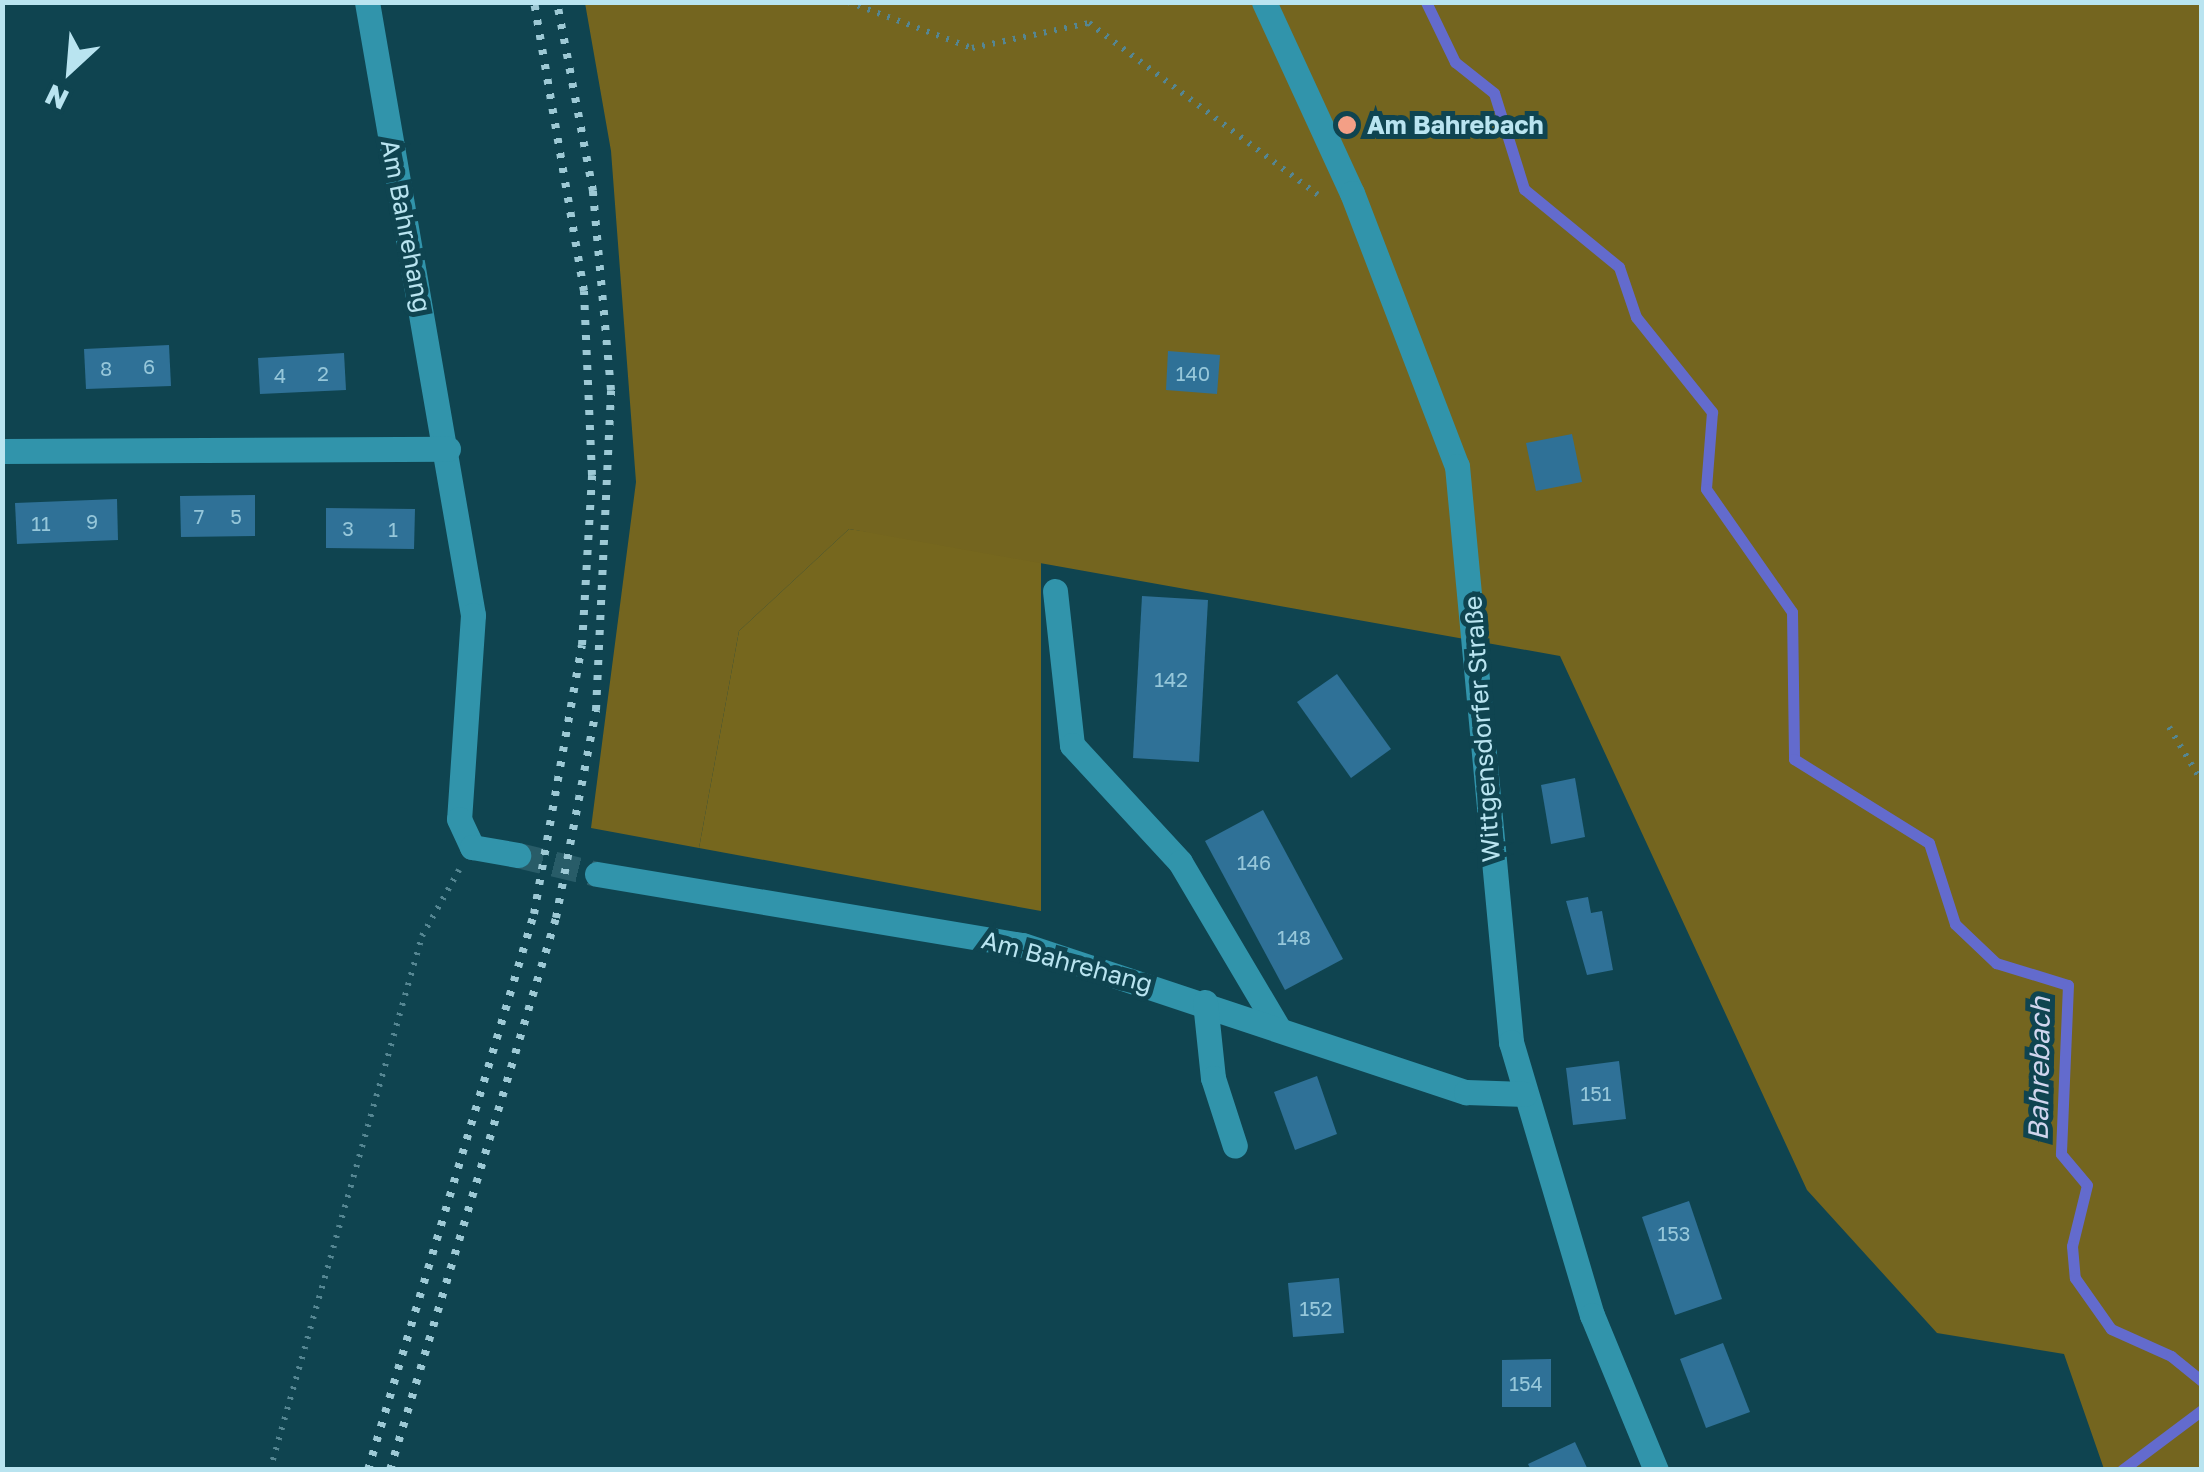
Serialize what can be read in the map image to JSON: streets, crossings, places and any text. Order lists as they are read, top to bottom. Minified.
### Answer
{"streets":{"street":["Am Bahrehang","Wittgensdorfer Straße"]},"crossings":[["Am Bahrehang","Wittgensdorfer Straße"]],"water":["Bahrebach"],"places":["Am Bahrebach"],"house_numbers":["6","8","2","140","4","7","5","9","11","3","1","142","146","148","151","153","152","154"],"north":"bottom left"}
